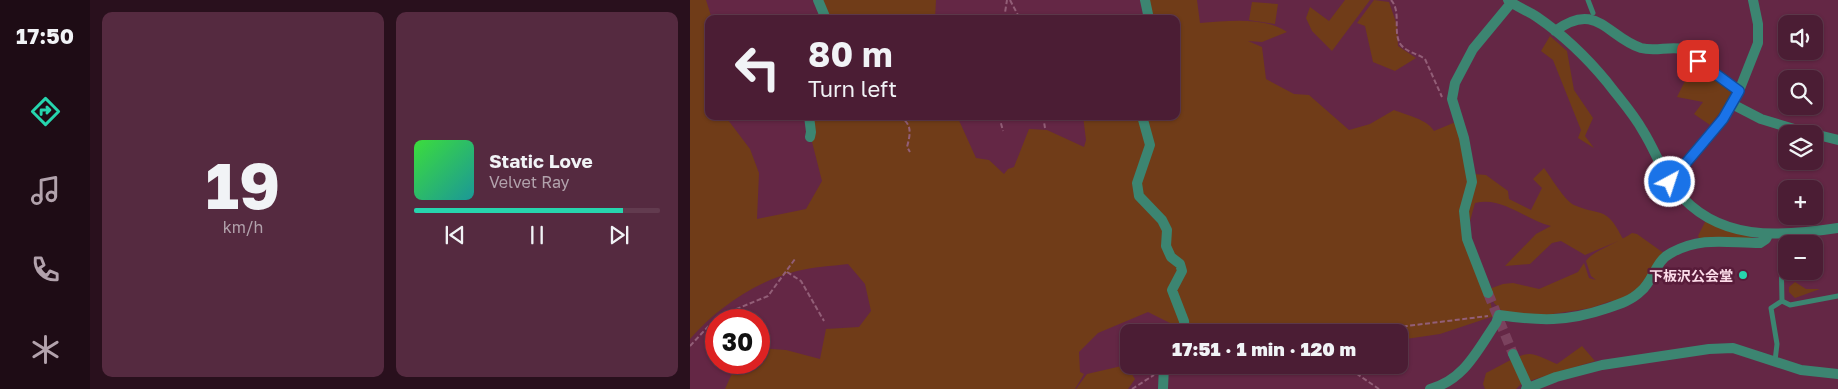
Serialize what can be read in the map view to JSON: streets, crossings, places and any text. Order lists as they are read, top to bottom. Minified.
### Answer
{"places":["下板沢公会堂"],"page":{"tabs":"17:50","tile":["19","km/h"],"map_buttons":["+","−"],"turn":["80 m","Turn left"],"song":["Static Love","Velvet Ray"],"limit":"30","trip":"17:51 · 1 min · 120 m"}}
